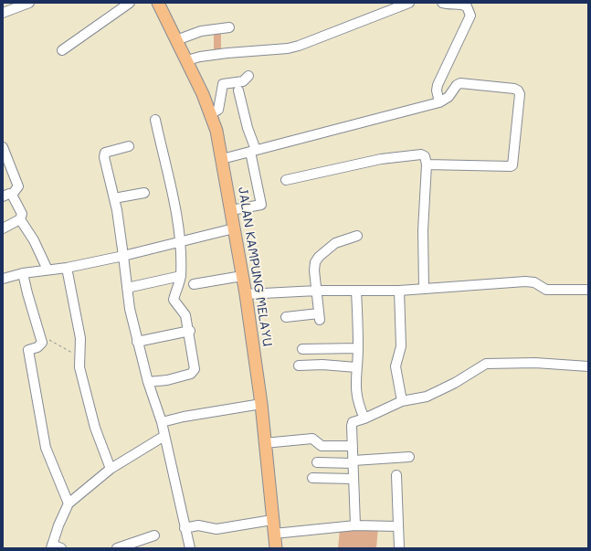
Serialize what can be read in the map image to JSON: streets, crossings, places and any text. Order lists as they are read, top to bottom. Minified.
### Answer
{"streets":{"main road":["JALAN KAMPUNG MELAYU"]}}
